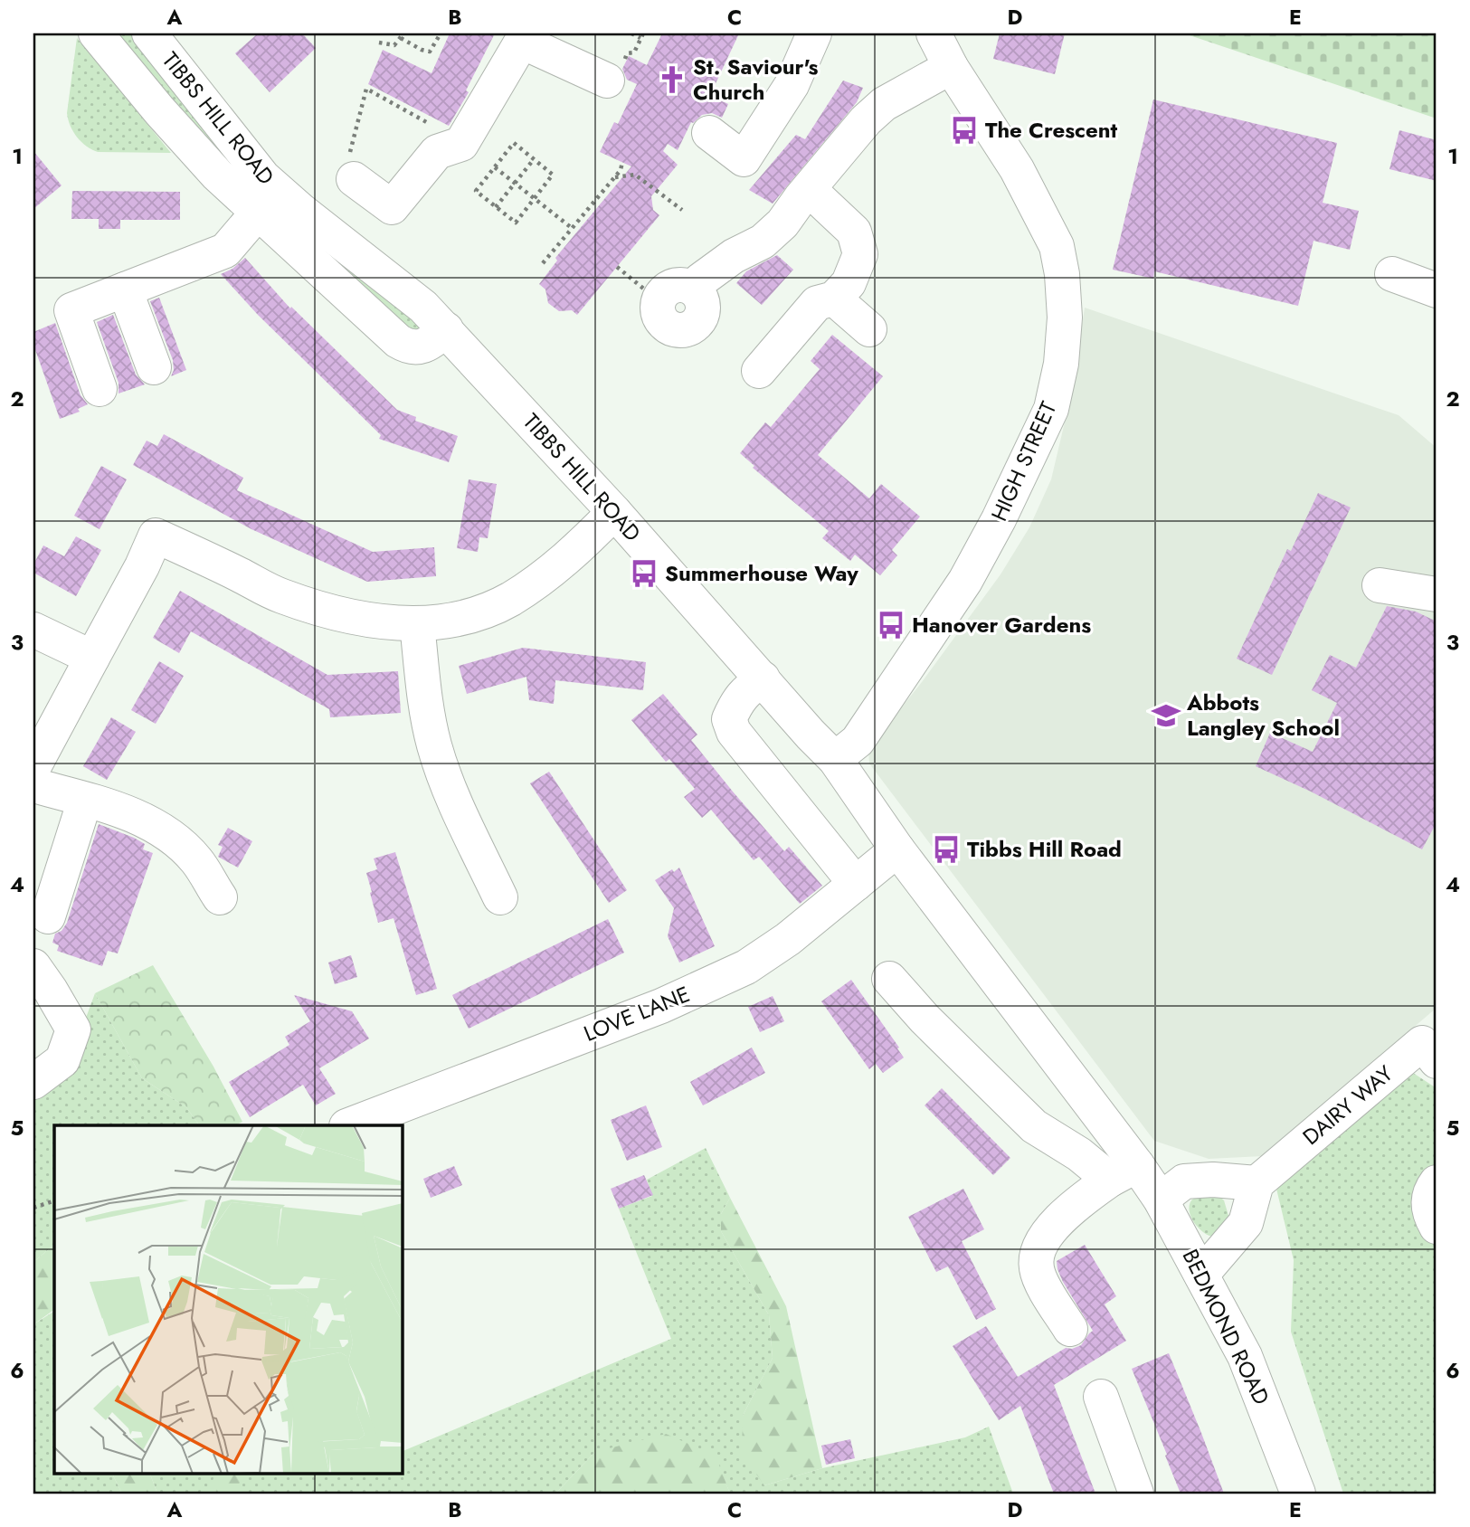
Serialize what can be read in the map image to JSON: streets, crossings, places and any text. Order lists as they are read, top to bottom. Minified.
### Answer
{"streets":{"street":["TIBBS HILL ROAD","HIGH STREET","LOVE LANE","DAIRY WAY","BEDMOND ROAD"]},"crossings":[["TIBBS HILL ROAD","HIGH STREET"],["TIBBS HILL ROAD","LOVE LANE"],["TIBBS HILL ROAD","BEDMOND ROAD"]],"places":{"church":["St. Saviour's Church"],"bus stop":["The Crescent","Summerhouse Way","Hanover Gardens","Tibbs Hill Road"],"school or university":["Abbots Langley School"]},"grid":{"columns":["A","B","C","D","E"],"rows":["1","2","3","4","5","6"]}}
